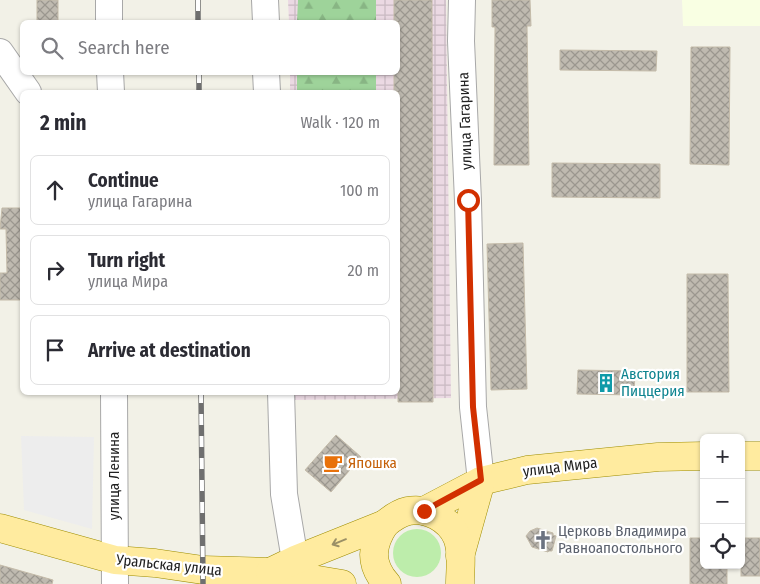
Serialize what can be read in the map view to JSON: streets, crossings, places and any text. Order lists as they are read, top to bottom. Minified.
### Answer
{"streets":{"main road":["улица Мира","Уральская улица"],"street":["улица Гагарина","улица Ленина"]},"crossings":[["улица Гагарина","улица Мира"],["улица Ленина","Уральская улица"]],"places":{"building":["Австория Пиццерия"],"cafe":["Япошка"],"church":["Церковь Владимира Равноапостольного"]},"page":{"search":"Search here","heading":["2 min","Walk · 120 m"],"list":[["Continue","улица Гагарина","100 m"],["Turn right","улица Мира","20 m"],"Arrive at destination"],"map_buttons":["+","−"]}}
